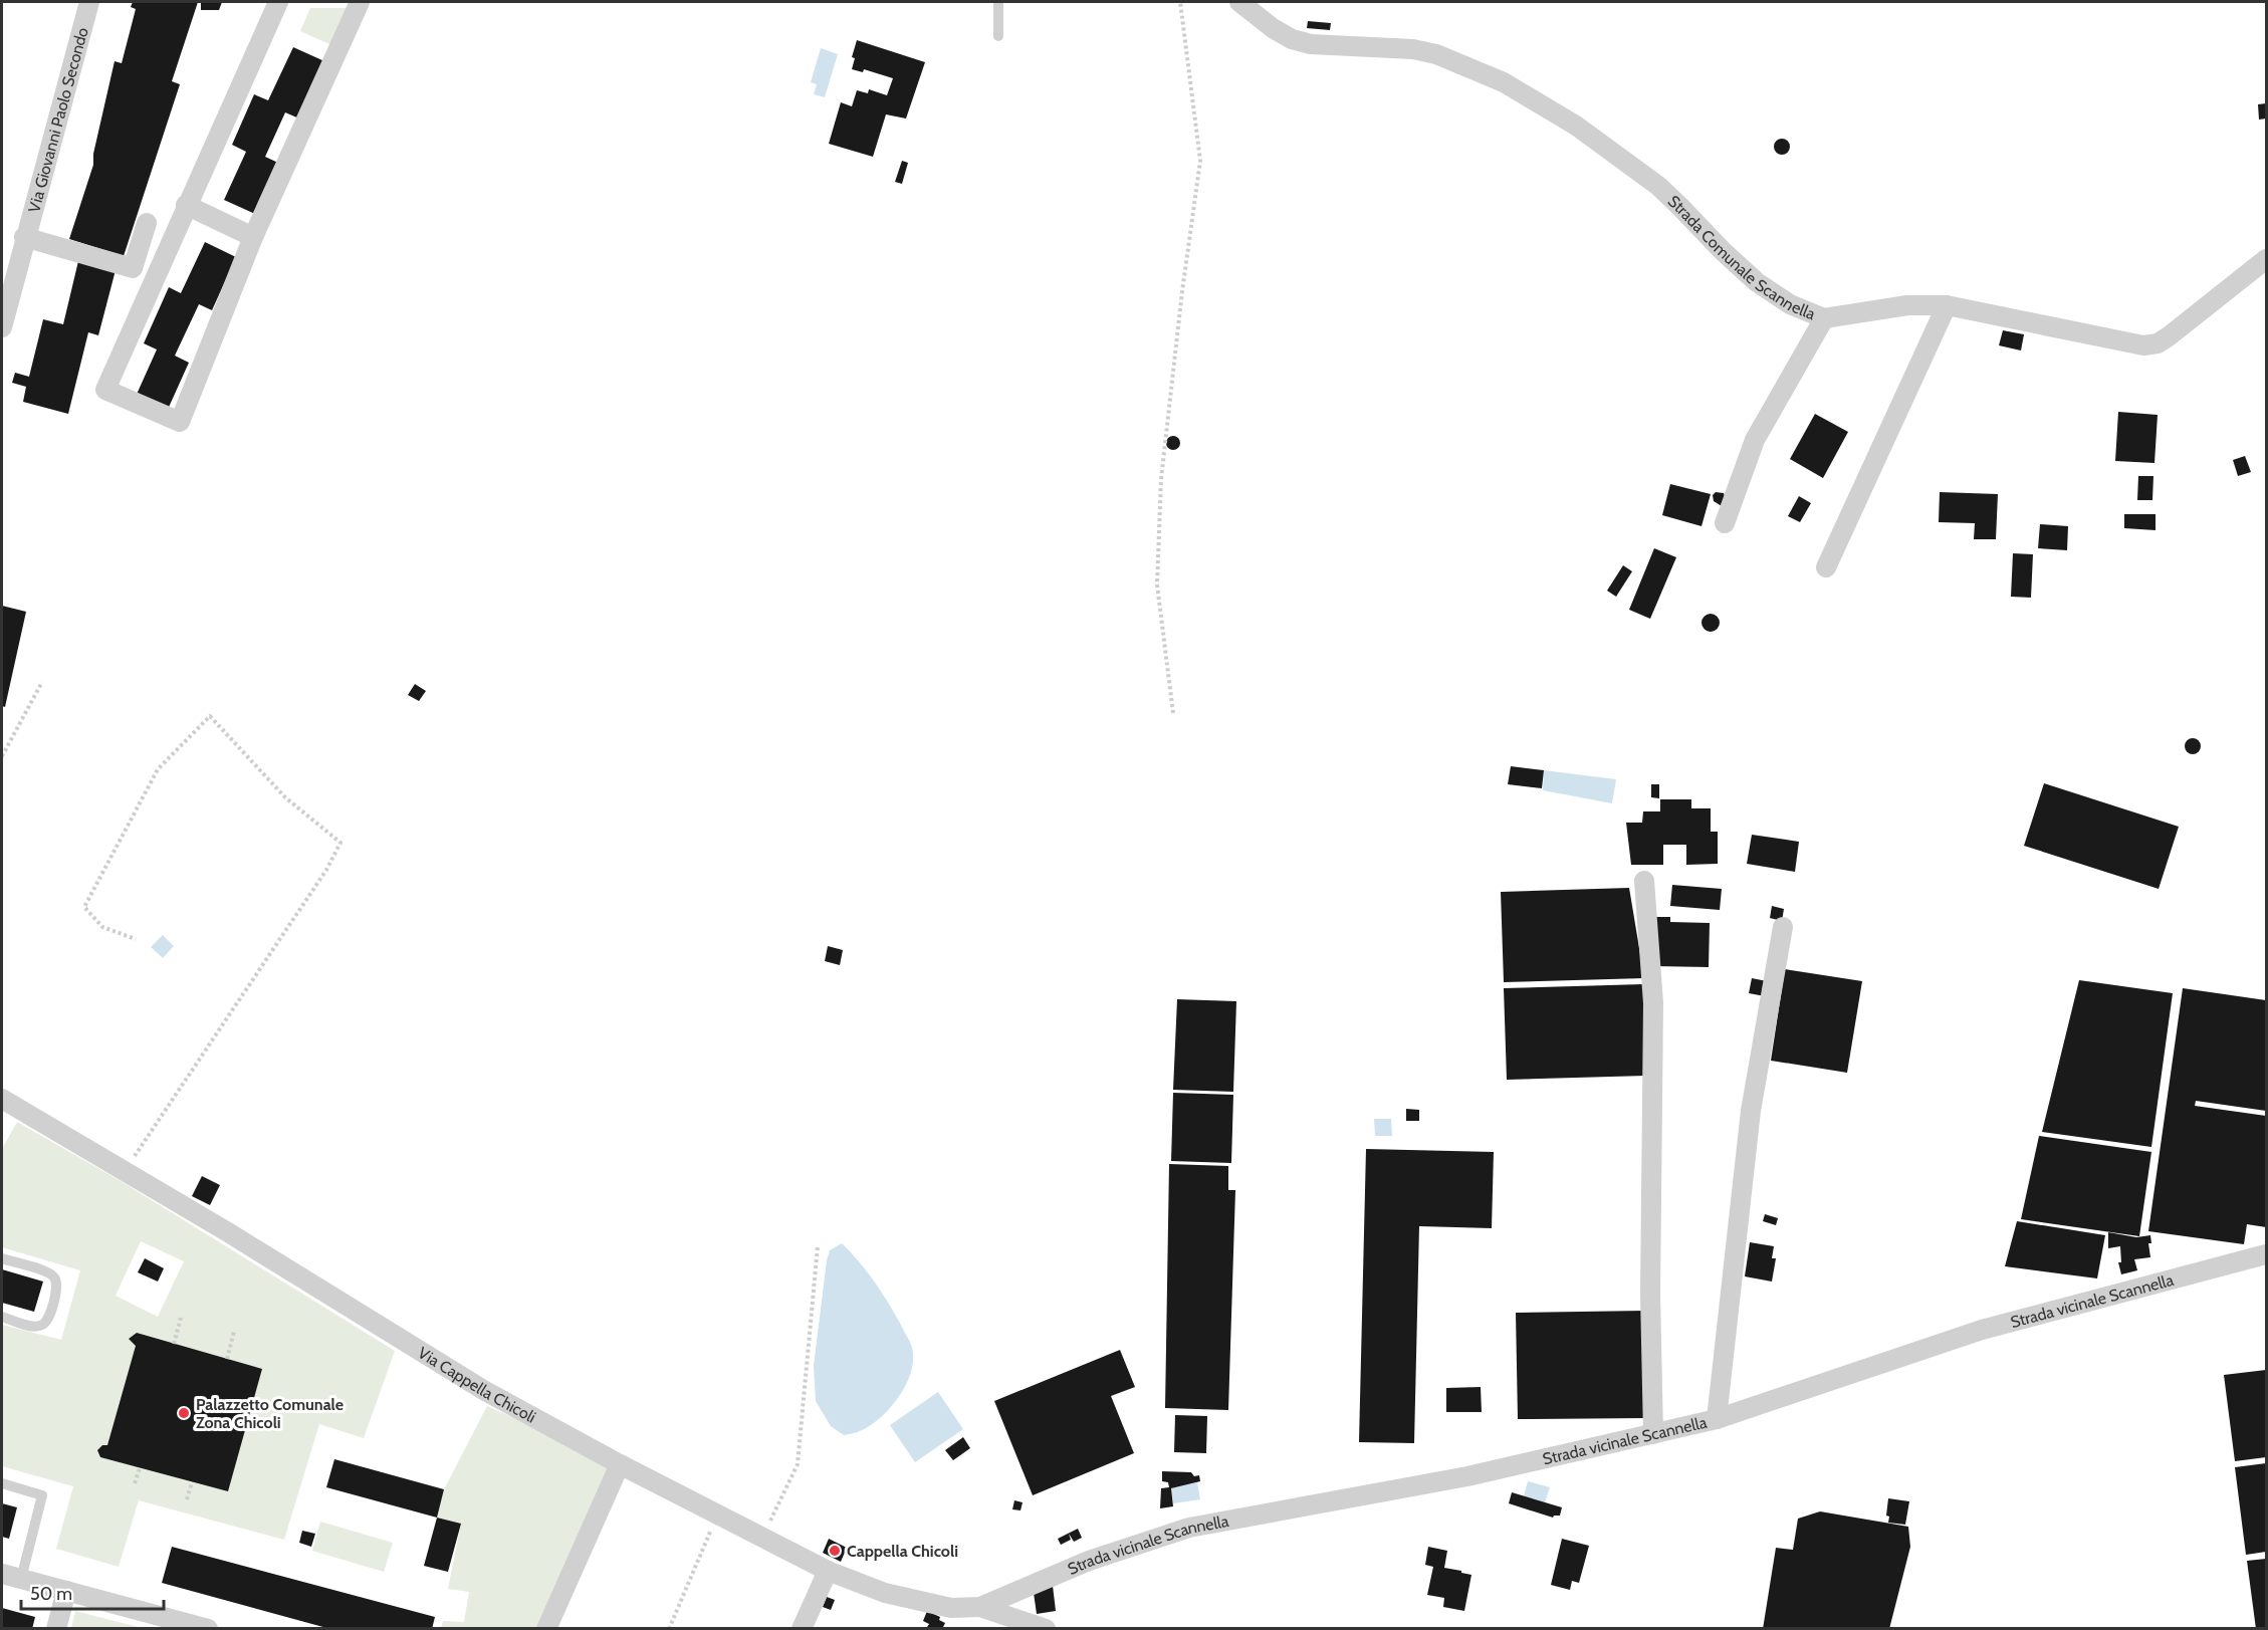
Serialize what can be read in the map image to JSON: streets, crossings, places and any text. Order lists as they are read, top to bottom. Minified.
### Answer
{"streets":{"street":["Via Giovanni Paolo Secondo","Strada Comunale Scannella","Strada vicinale Scannella","Via Cappella Chicoli"]},"crossings":[["Strada vicinale Scannella","Via Cappella Chicoli"]],"places":["Palazzetto Comunale Zona Chicoli","Cappella Chicoli"],"scale_bar":"50 m"}
